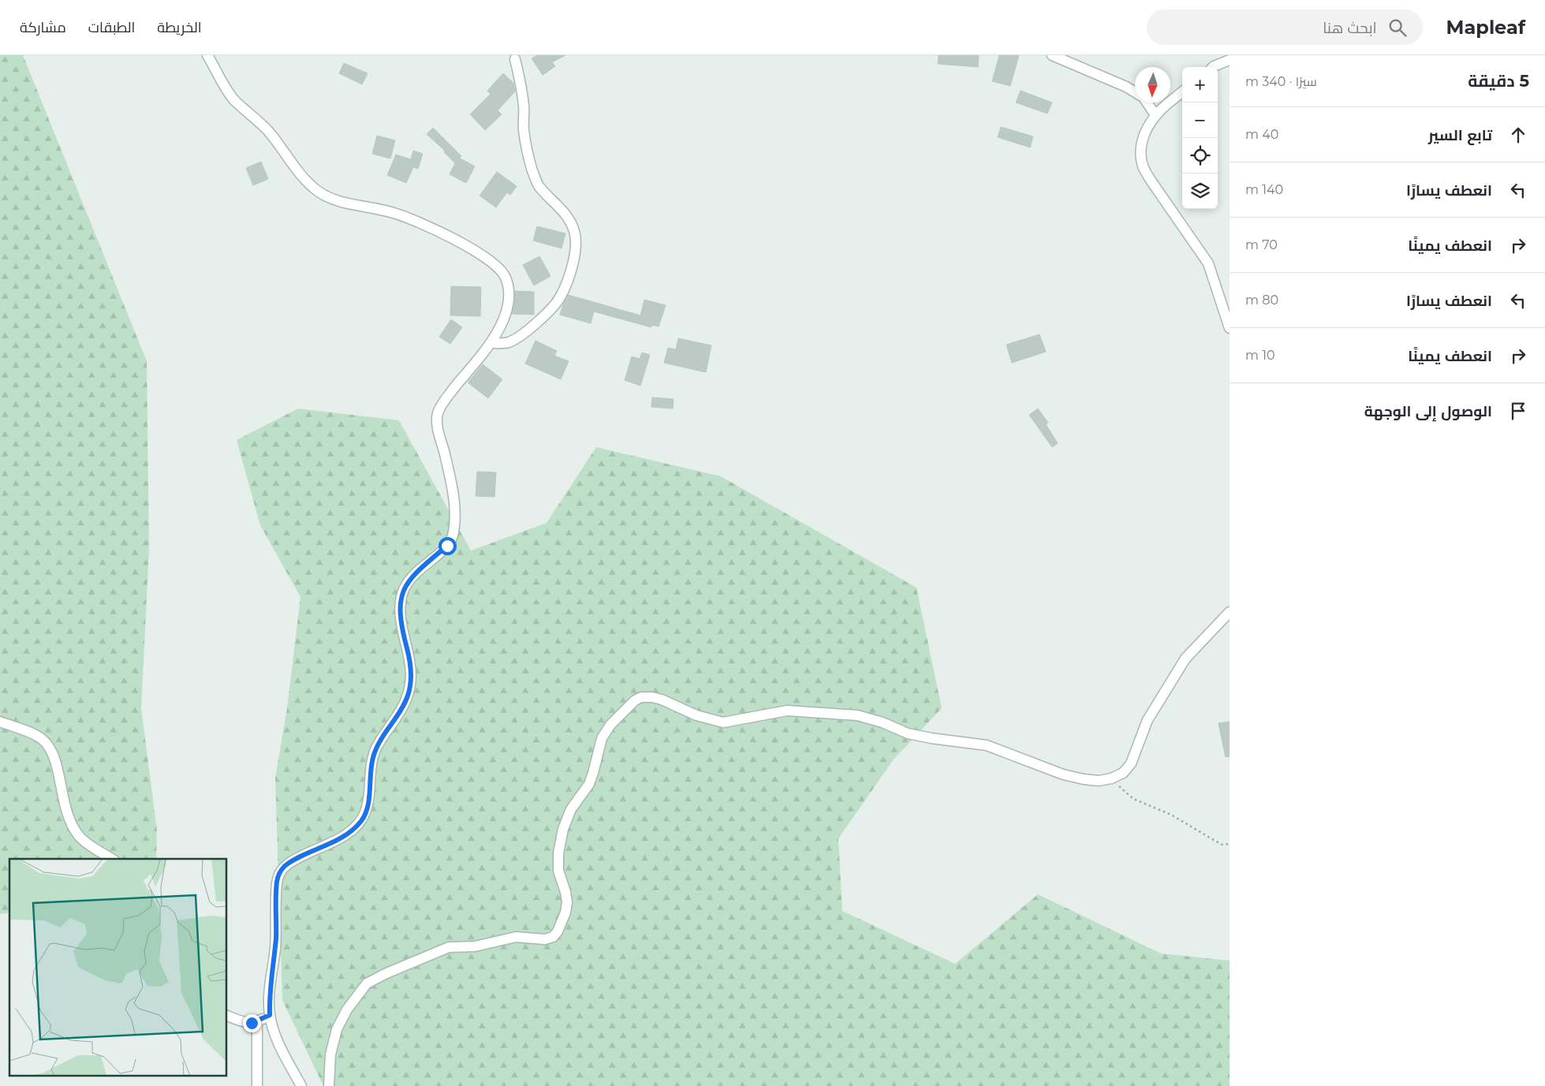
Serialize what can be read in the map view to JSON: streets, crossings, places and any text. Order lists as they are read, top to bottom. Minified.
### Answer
{"north":"bottom","page":{"header":"Mapleaf","search":"ابحث هنا","nav":["الخريطة","الطبقات","مشاركة"],"heading":["5 دقيقة","سيرًا · 340 m"],"map_buttons":["+","−"],"list":[["تابع السير","40 m"],["انعطف يسارًا","140 m"],["انعطف يمينًا","70 m"],["انعطف يسارًا","80 m"],["انعطف يمينًا","10 m"],"الوصول إلى الوجهة"]}}
